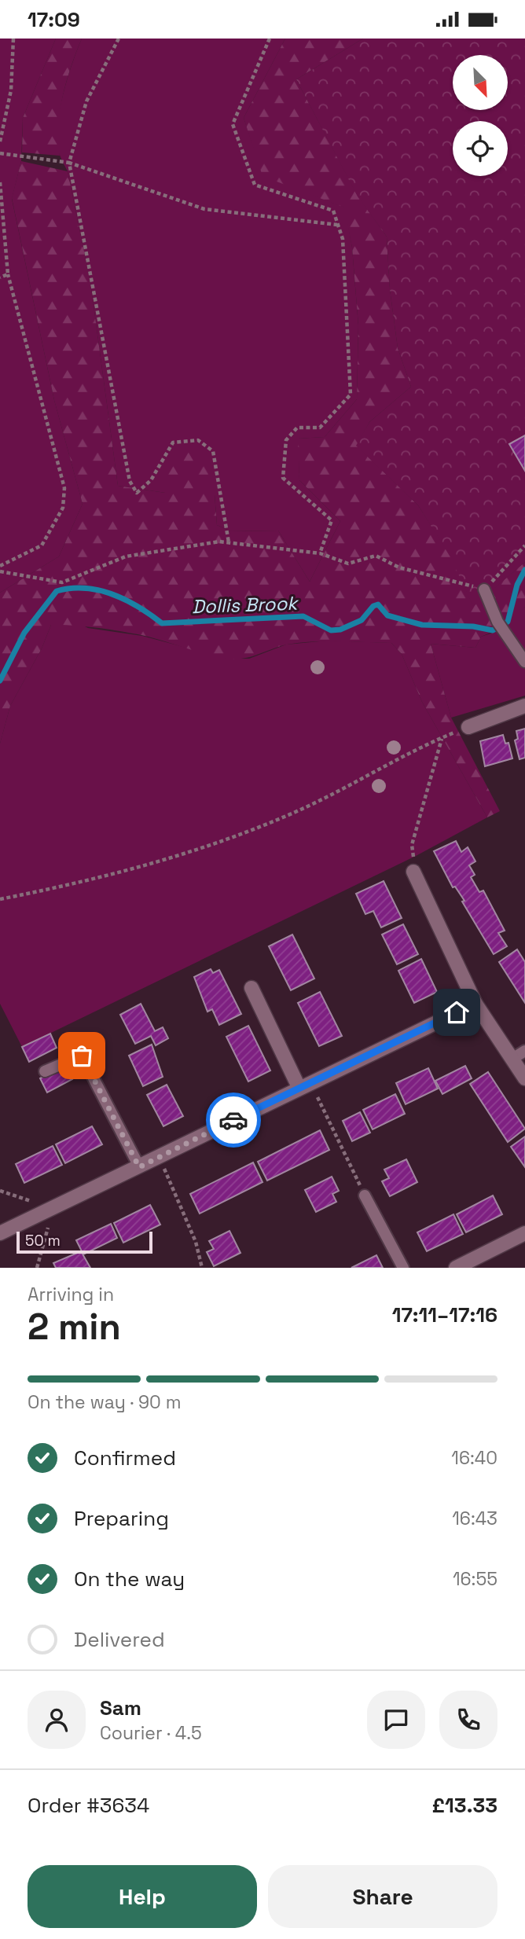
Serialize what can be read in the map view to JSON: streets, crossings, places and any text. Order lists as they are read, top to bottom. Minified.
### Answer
{"water":["Dollis Brook"],"scale_bar":"50 m","north":"bottom right","page":{"status":"17:09","scale":"50 m","heading":["2 min","Arriving in","17:11–17:16"],"panel":["Sam","Courier · 4.5","Order #3634","£13.33"],"bar":"On the way · 90 m","list":[["Confirmed","16:40"],["Preparing","16:43"],["On the way","16:55"],"Delivered"],"buttons":["Help","Share"]}}
